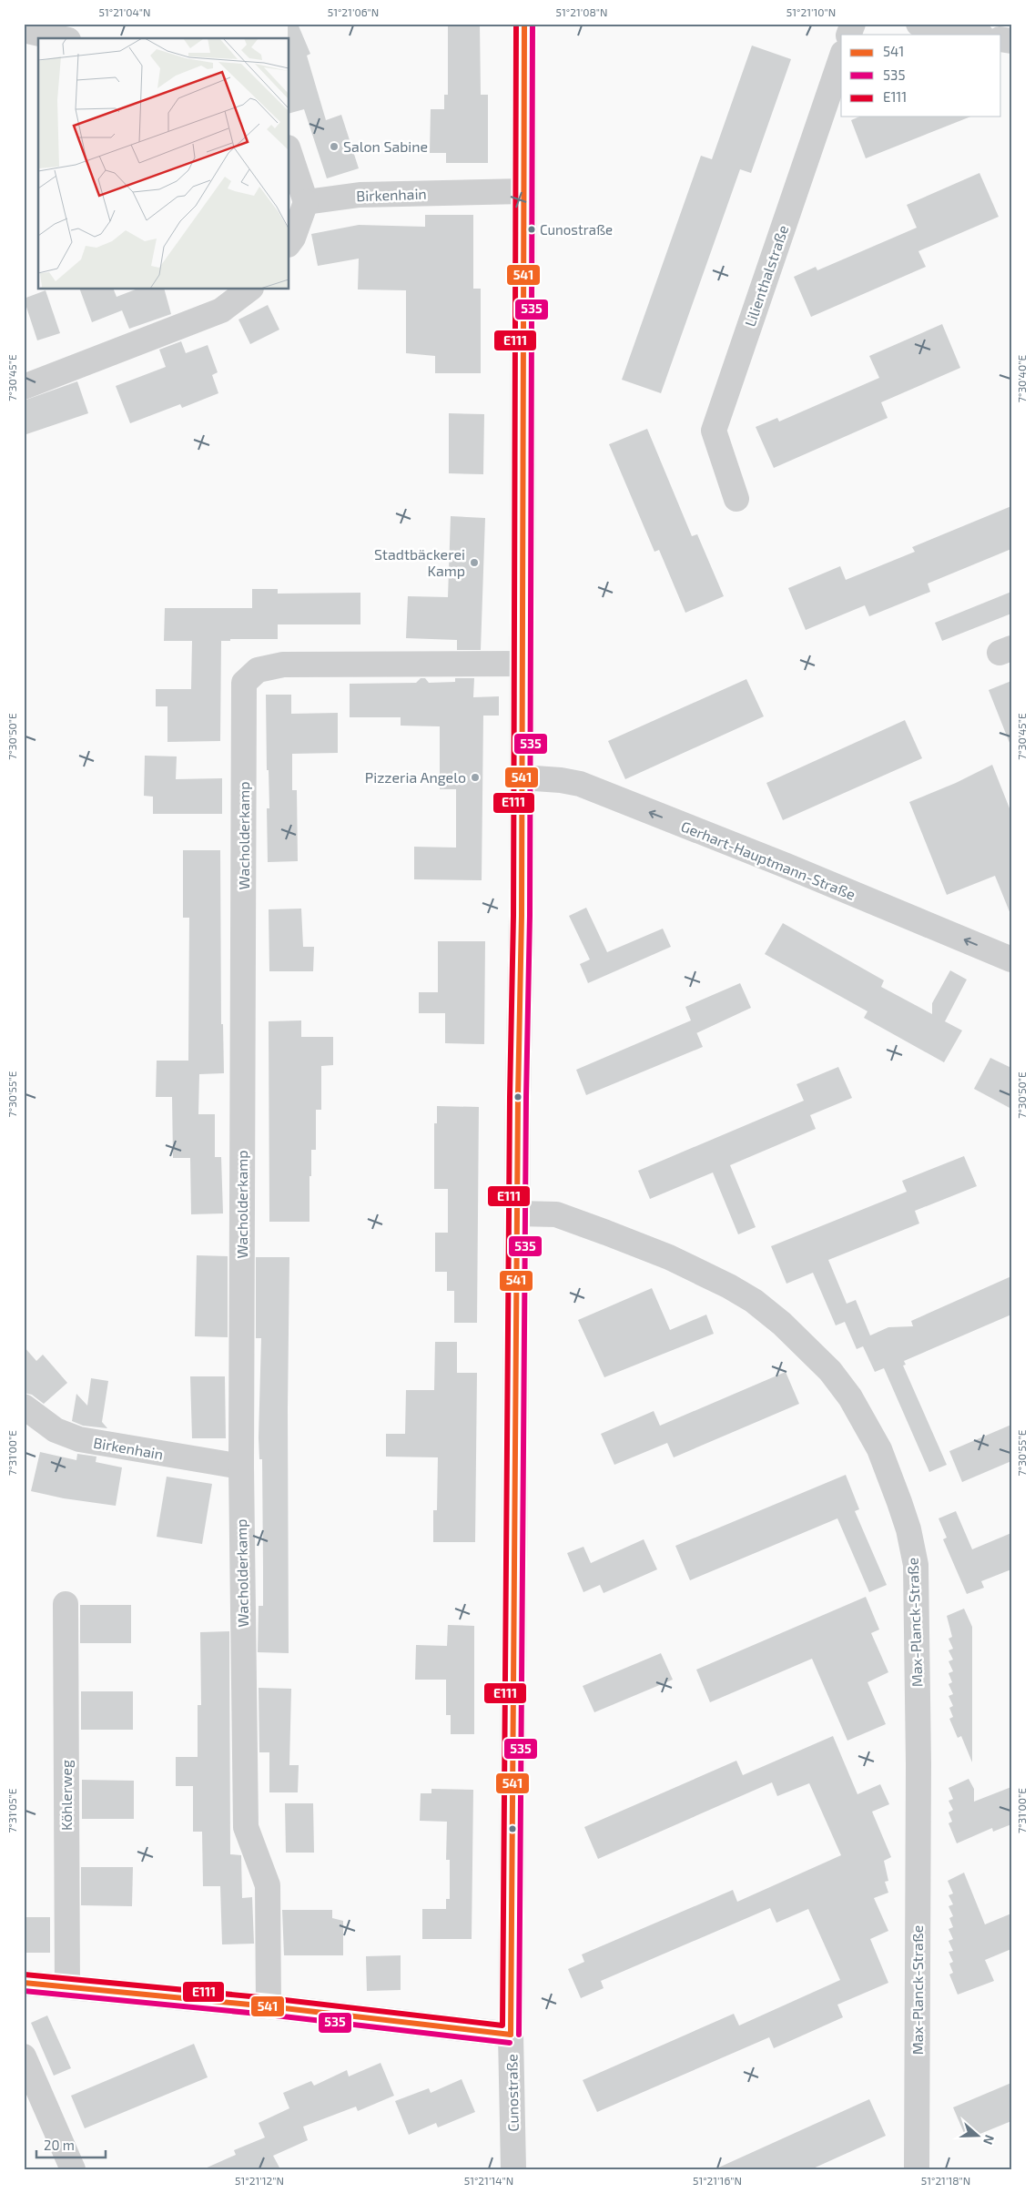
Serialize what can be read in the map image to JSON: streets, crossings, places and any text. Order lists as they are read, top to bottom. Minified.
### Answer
{"streets":{"street":["Birkenhain","Lilienthalstraße","Wacholderkamp","Gerhart-Hauptmann-Straße","Max-Planck-Straße","Köhlerweg","Cunostraße"]},"crossings":[["Birkenhain","Wacholderkamp"],["Birkenhain","Cunostraße"],["Wacholderkamp","Cunostraße"],["Gerhart-Hauptmann-Straße","Cunostraße"],["Max-Planck-Straße","Cunostraße"]],"one_way":["Gerhart-Hauptmann-Straße"],"places":["Salon Sabine","Cunostraße","Stadtbäckerei Kamp","Pizzeria Angelo"],"lines":["transit line 541","transit line 535","transit line E111"],"legend":["541","535","E111"],"scale_bar":"20 m","north":"right","coordinates":["51°21'04\"N","51°21'06\"N","51°21'08\"N","51°21'10\"N","7°30'45\"E","7°30'40\"E","7°30'50\"E","7°30'55\"E","7°31'00\"E","7°31'05\"E","51°21'12\"N","51°21'14\"N","51°21'16\"N","51°21'18\"N"]}
